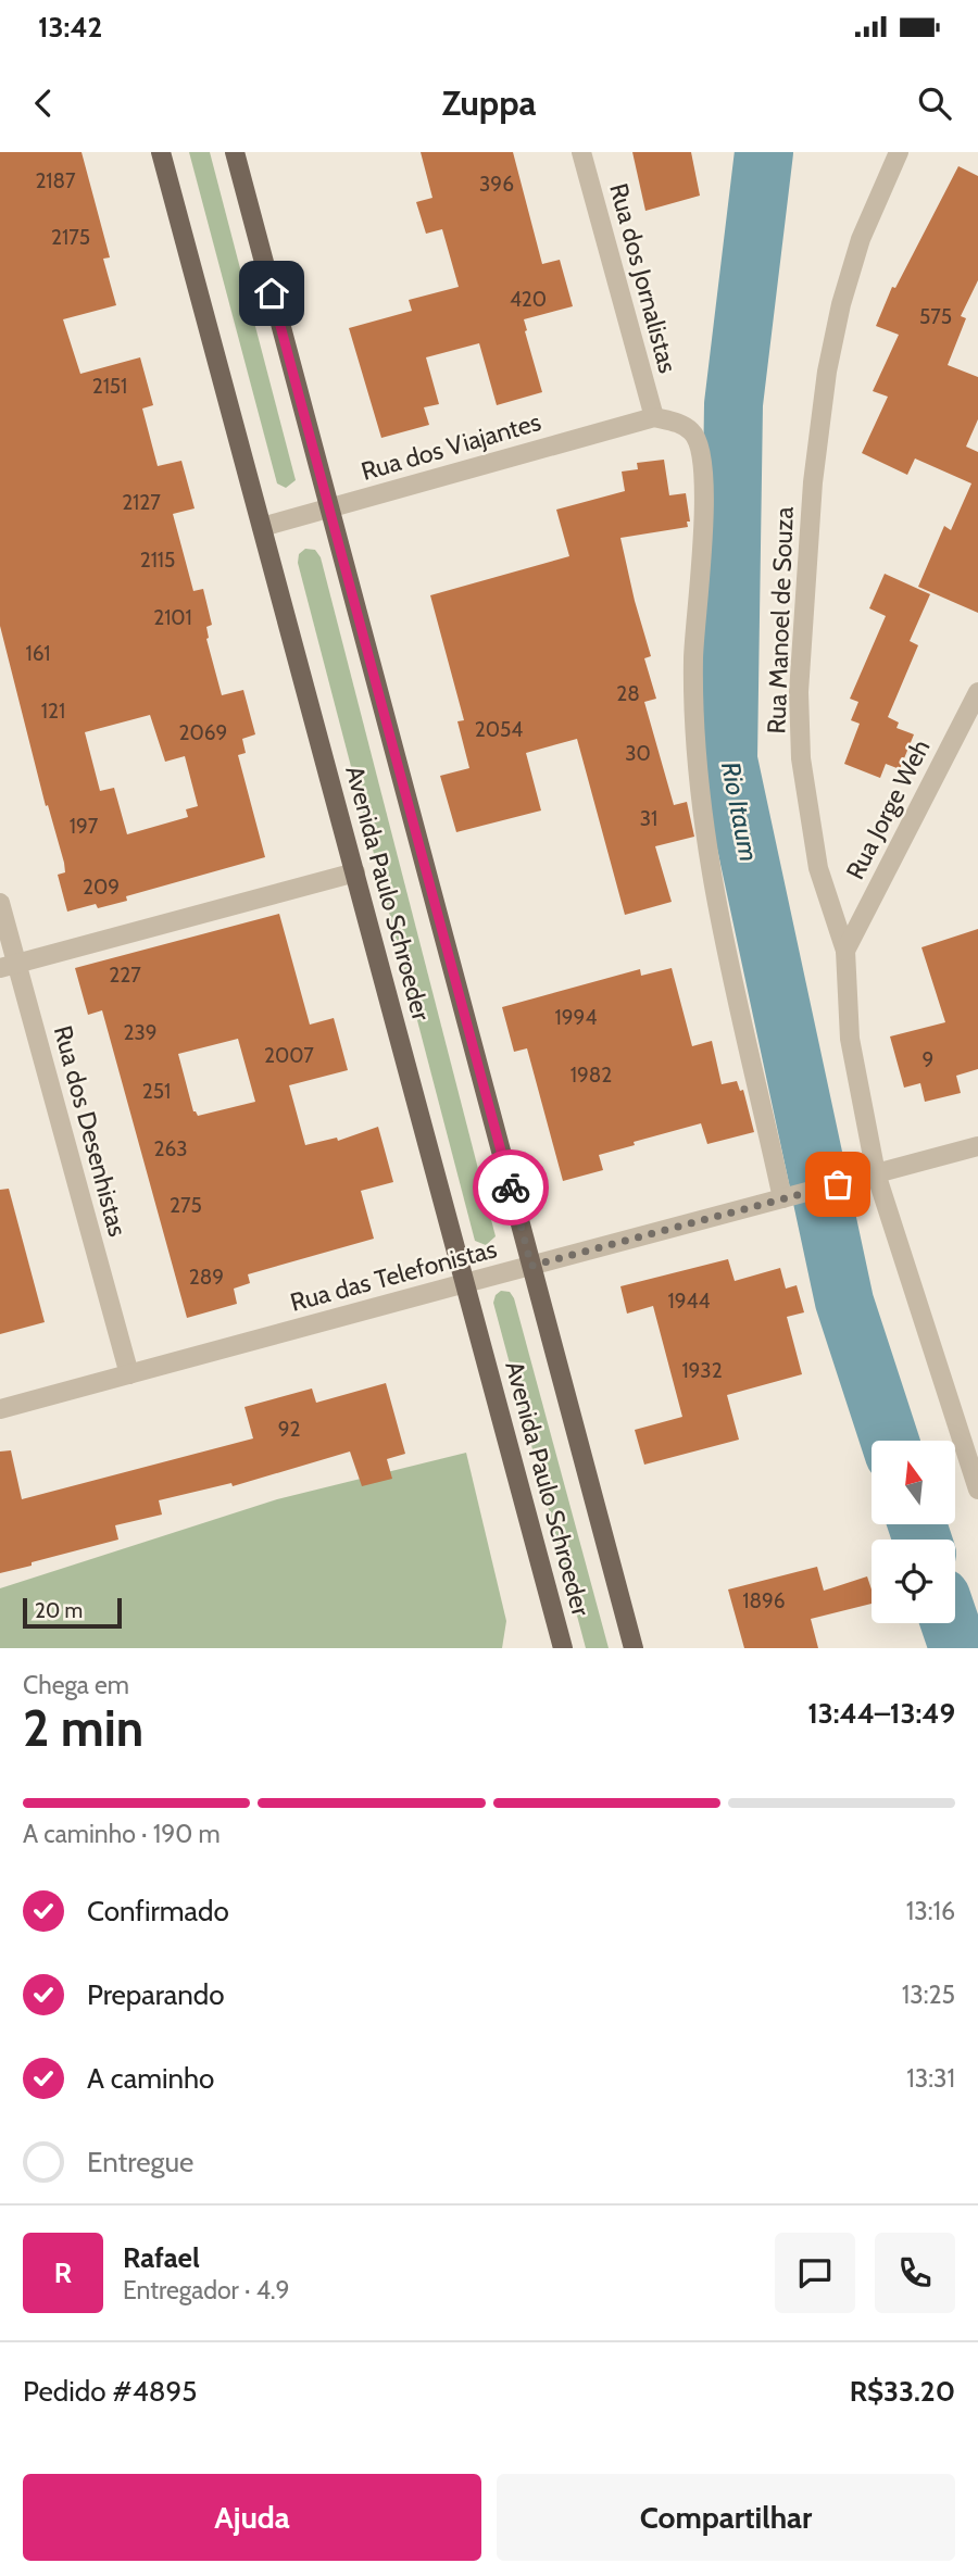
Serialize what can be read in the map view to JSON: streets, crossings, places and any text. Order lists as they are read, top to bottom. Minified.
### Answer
{"streets":{"main road":["Avenida Paulo Schroeder"],"street":["Rua dos Jornalistas","Rua dos Viajantes","Rua Manoel de Souza","Rua Jorge Weh","Rua dos Desenhistas","Rua das Telefonistas"]},"crossings":[["Rua dos Jornalistas","Rua dos Viajantes"],["Rua dos Viajantes","Avenida Paulo Schroeder"],["Rua Manoel de Souza","Rua Jorge Weh"],["Rua Manoel de Souza","Rua das Telefonistas"],["Avenida Paulo Schroeder","Rua das Telefonistas"],["Rua dos Desenhistas","Rua das Telefonistas"]],"water":["Rio Itaum"],"house_numbers":["2187","396","2175","420","575","2151","2127","2115","2101","161","28","121","2054","2069","30","31","197","209","227","1994","239","2007","9","1982","251","263","275","289","1944","1932","92","1896"],"scale_bar":"20 m","north":"top","page":{"status":"13:42","header":"Zuppa","scale":"20 m","heading":["2 min","Chega em","13:44–13:49"],"panel":["Rafael","Entregador · 4.9","Pedido #4895","R$33.20"],"bar":"A caminho · 190 m","list":[["Confirmado","13:16"],["Preparando","13:25"],["A caminho","13:31"],"Entregue"],"round":"R","buttons":["Ajuda","Compartilhar"]}}
